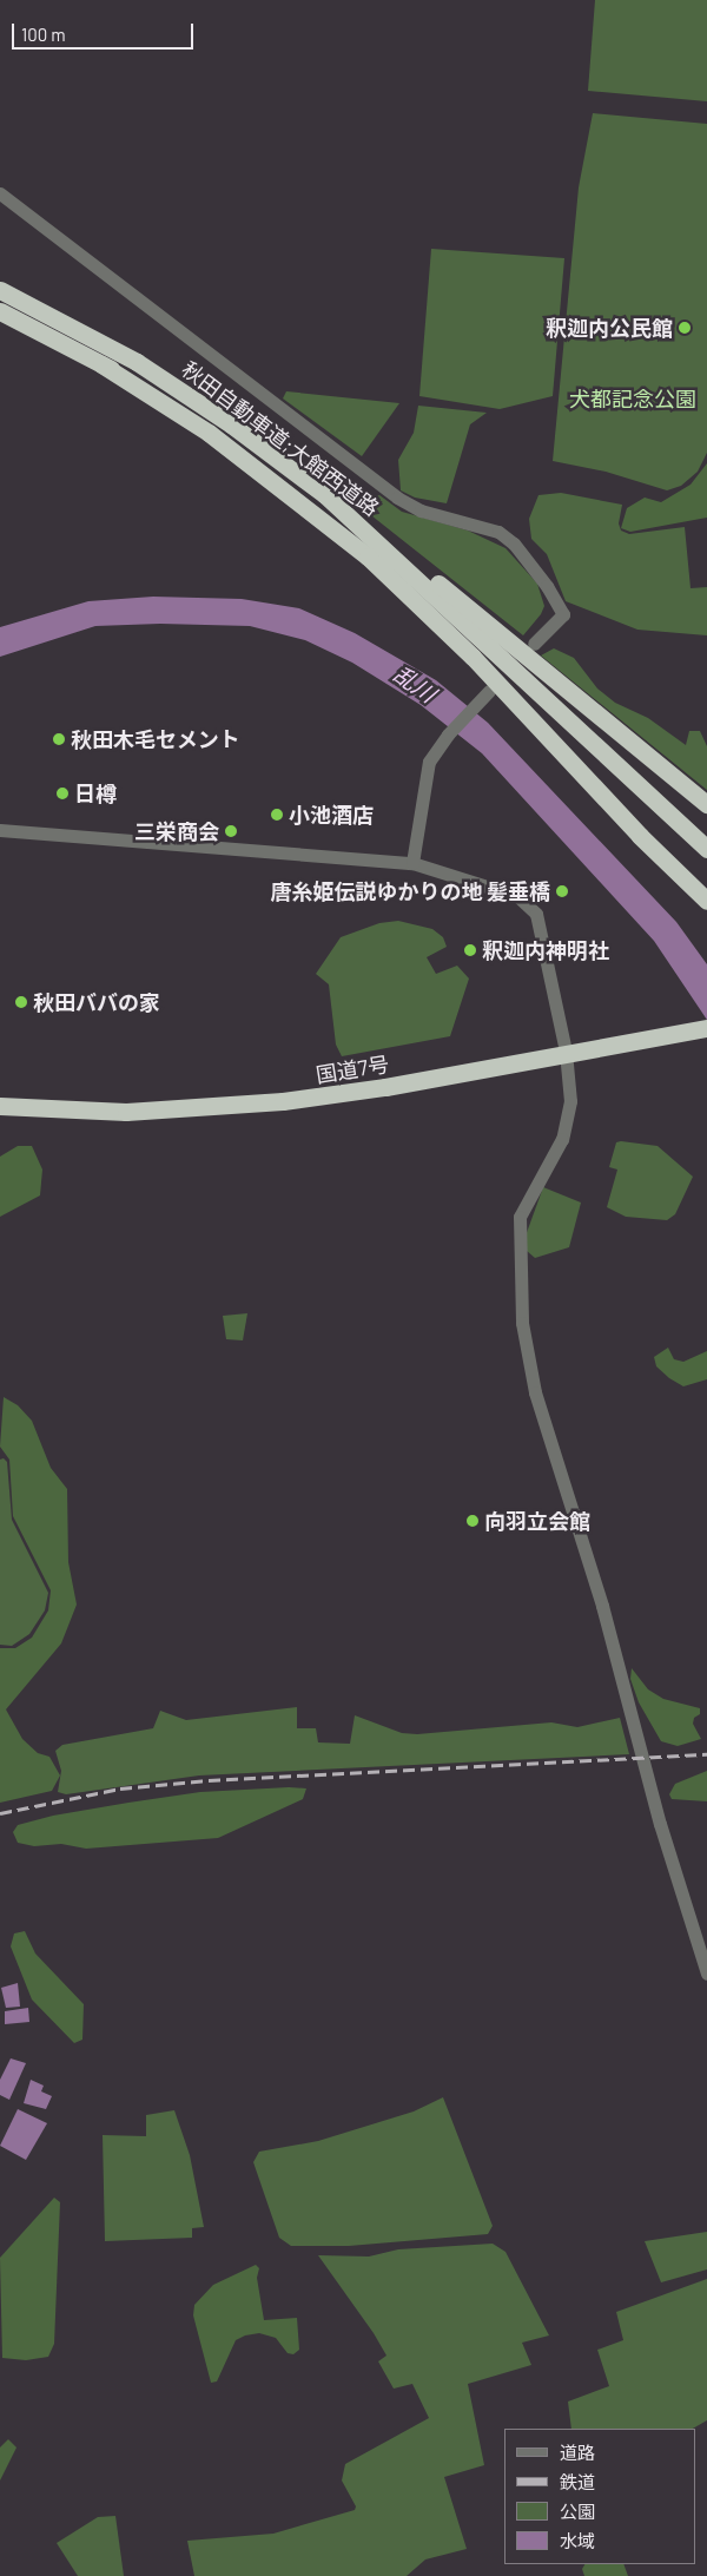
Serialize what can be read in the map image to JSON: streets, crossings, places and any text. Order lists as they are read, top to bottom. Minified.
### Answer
{"streets":{"highway":["秋田自動車道;大館西道路","国道7号"]},"water":["乱川"],"parks":["犬都記念公園"],"places":["釈迦内公民館","秋田木毛セメント","日樽","小池酒店","三栄商会","唐糸姫伝説ゆかりの地 髪垂橋","釈迦内神明社","秋田ババの家","向羽立会館"],"legend":["道路","鉄道","公園","水域"],"scale_bar":"100 m"}
